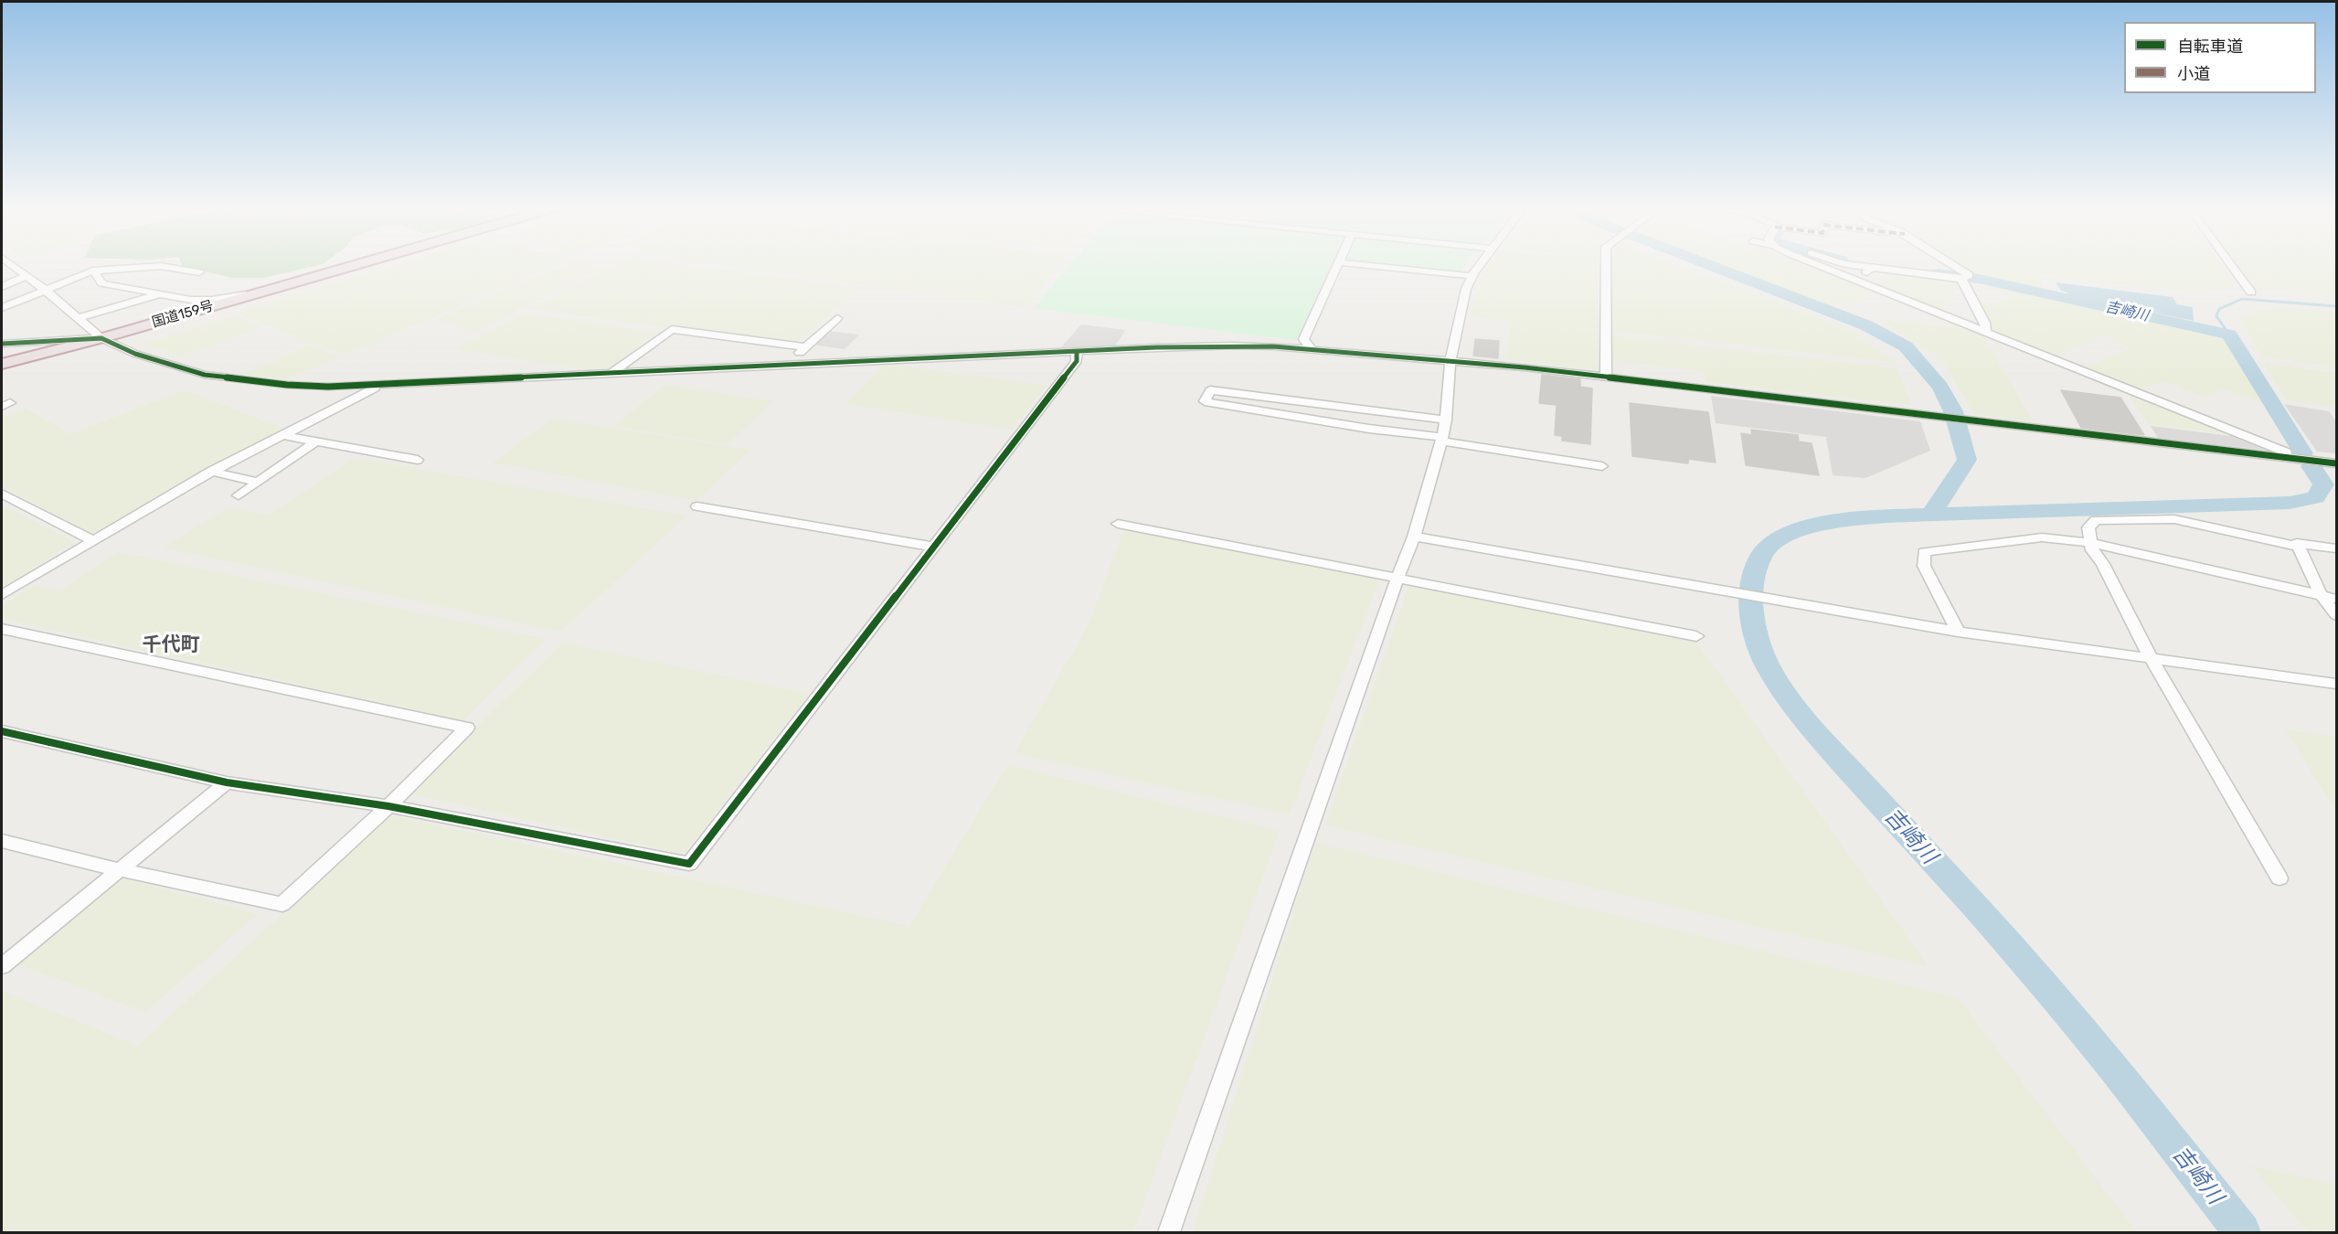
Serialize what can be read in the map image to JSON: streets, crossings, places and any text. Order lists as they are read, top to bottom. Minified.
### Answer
{"streets":{"highway":["国道159号"]},"districts":["千代町"],"water":["吉崎川"],"legend":["自転車道","小道"]}
